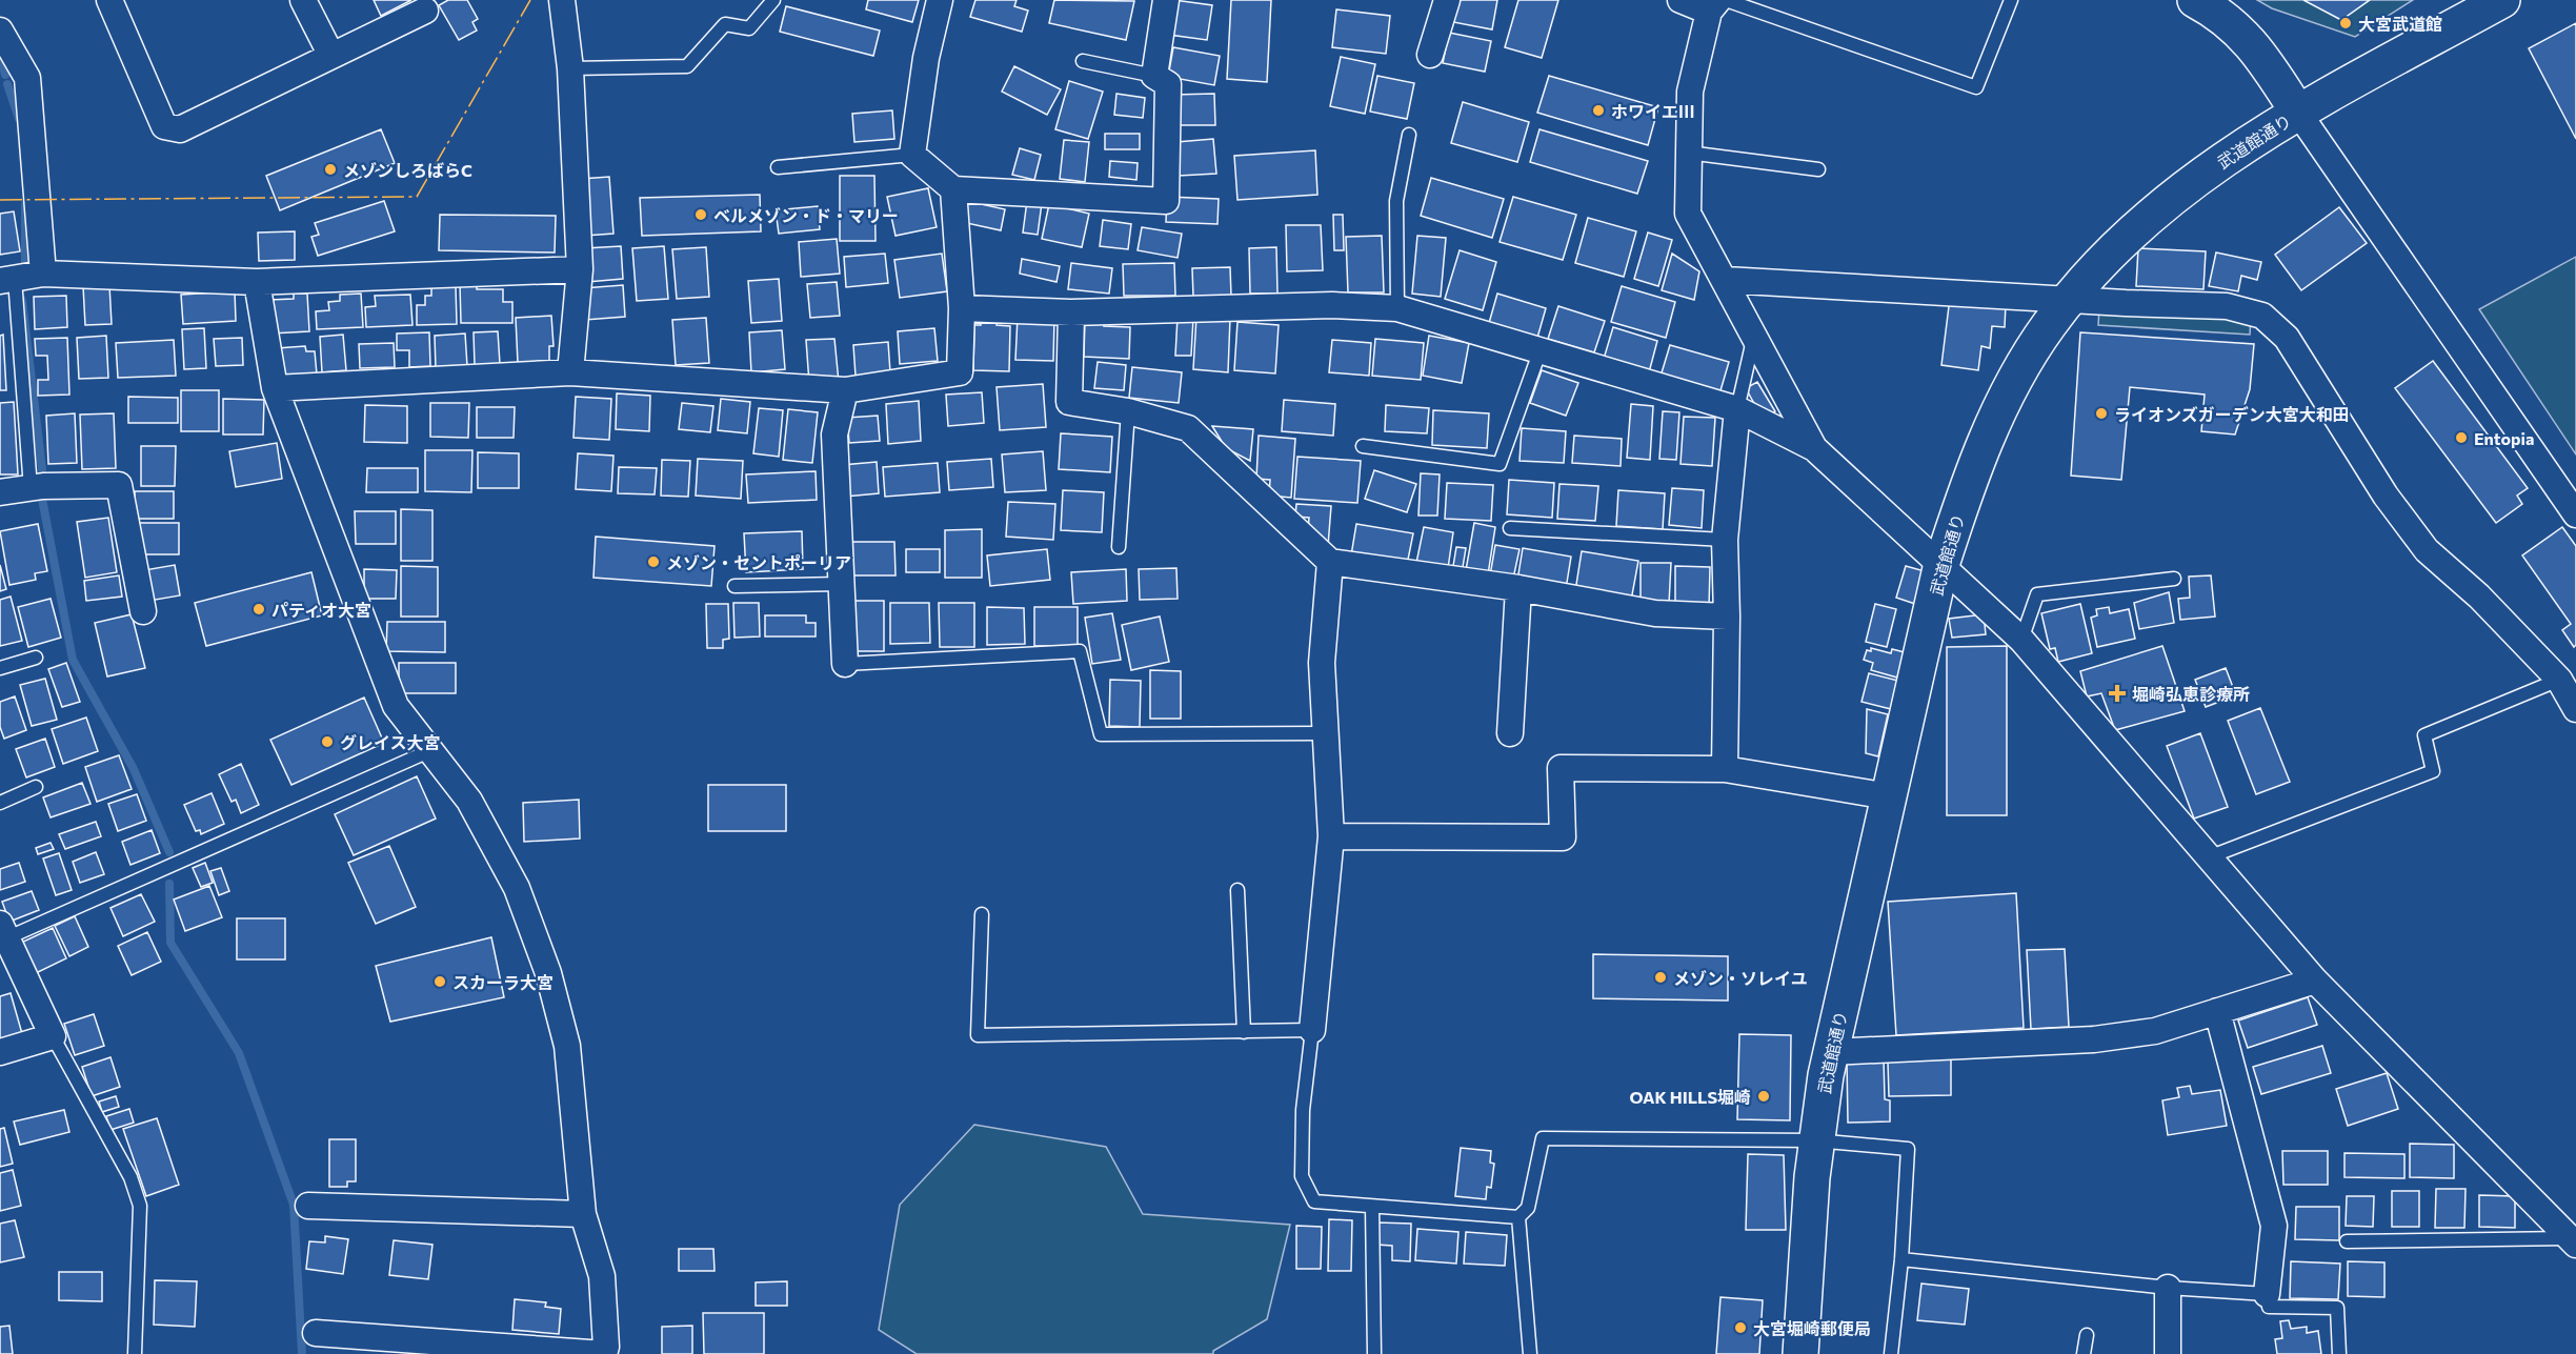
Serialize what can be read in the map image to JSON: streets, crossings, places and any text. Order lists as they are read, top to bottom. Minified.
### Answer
{"streets":{"street":["武道館通り"]},"places":{"other":["大宮武道館","ホワイエⅢ","メゾンしろばらC","ベルメゾン・ド・マリー","ライオンズガーデン大宮大和田","Entopia","メゾン・セントポーリア","パティオ大宮","グレイス大宮","メゾン・ソレイユ","スカーラ大宮","OAK HILLS堀崎","大宮堀崎郵便局"],"health":["堀崎弘恵診療所"]}}
